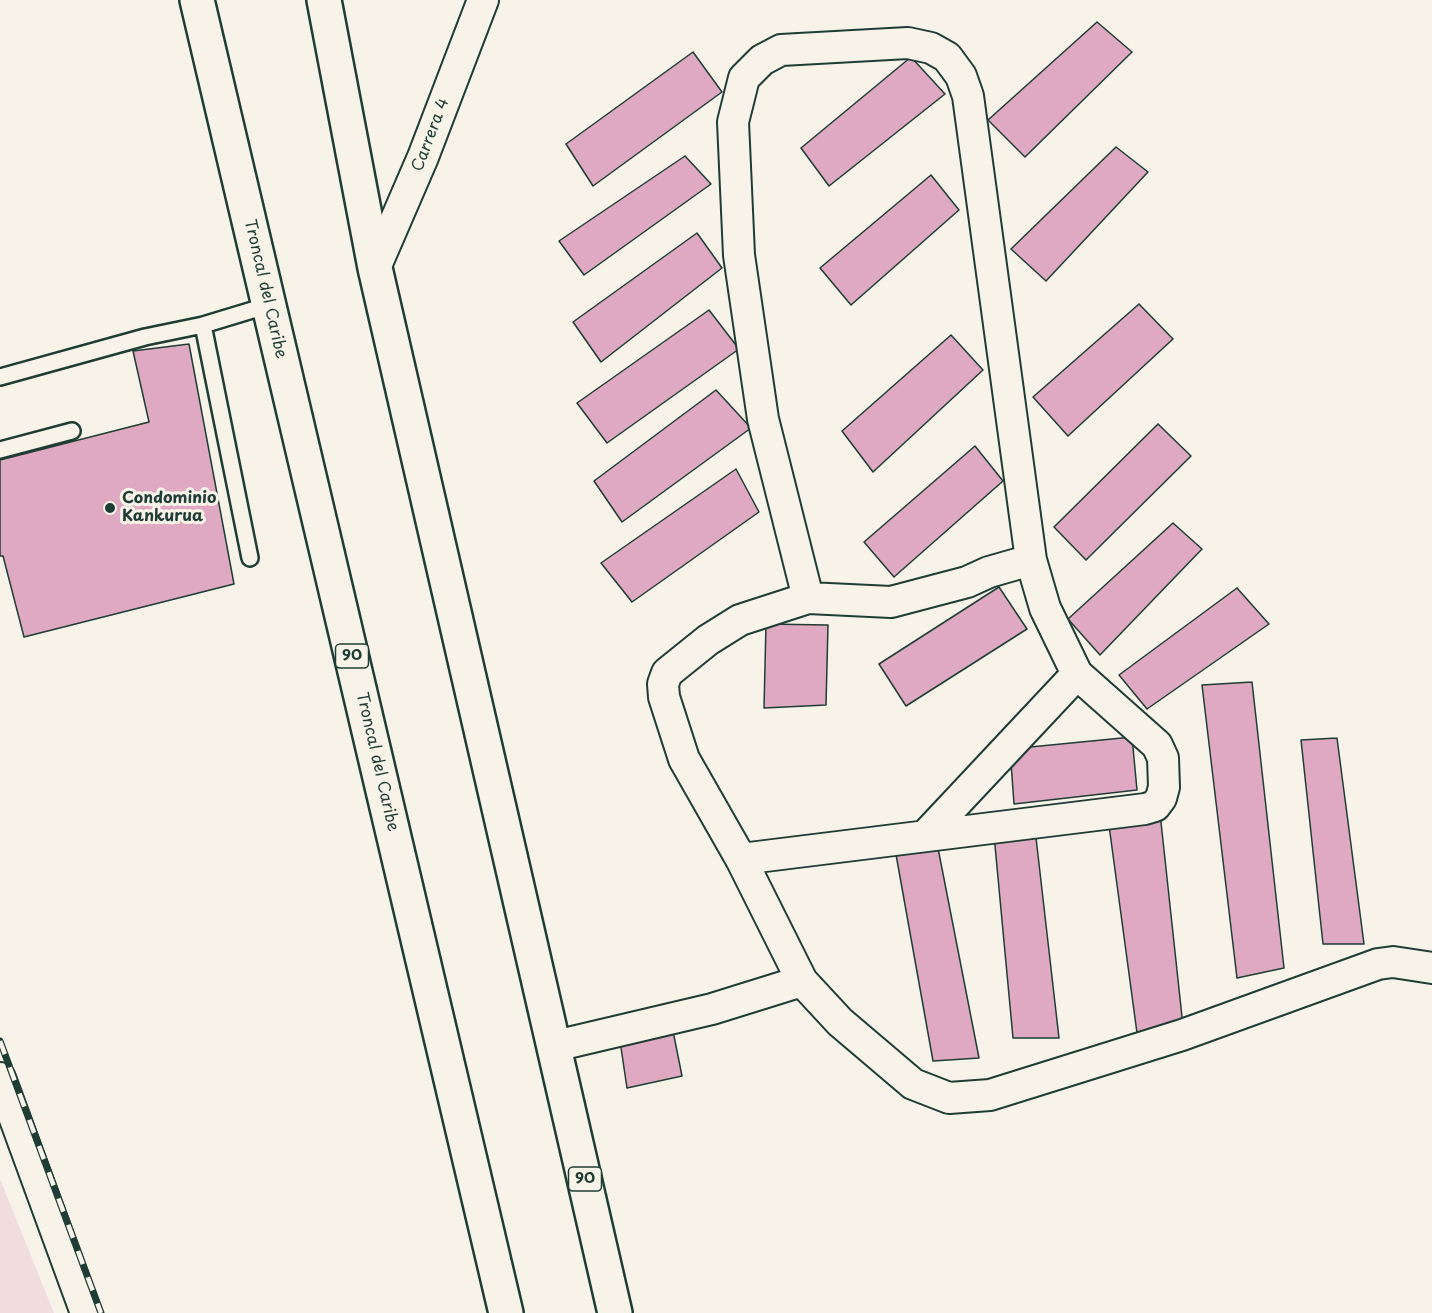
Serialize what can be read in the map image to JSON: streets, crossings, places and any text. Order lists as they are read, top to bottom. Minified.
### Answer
{"streets":{"highway":["Troncal del Caribe","90"],"street":["Carrera 4"]},"crossings":[["Carrera 4","90"]],"places":["Condominio Kankurua"]}
